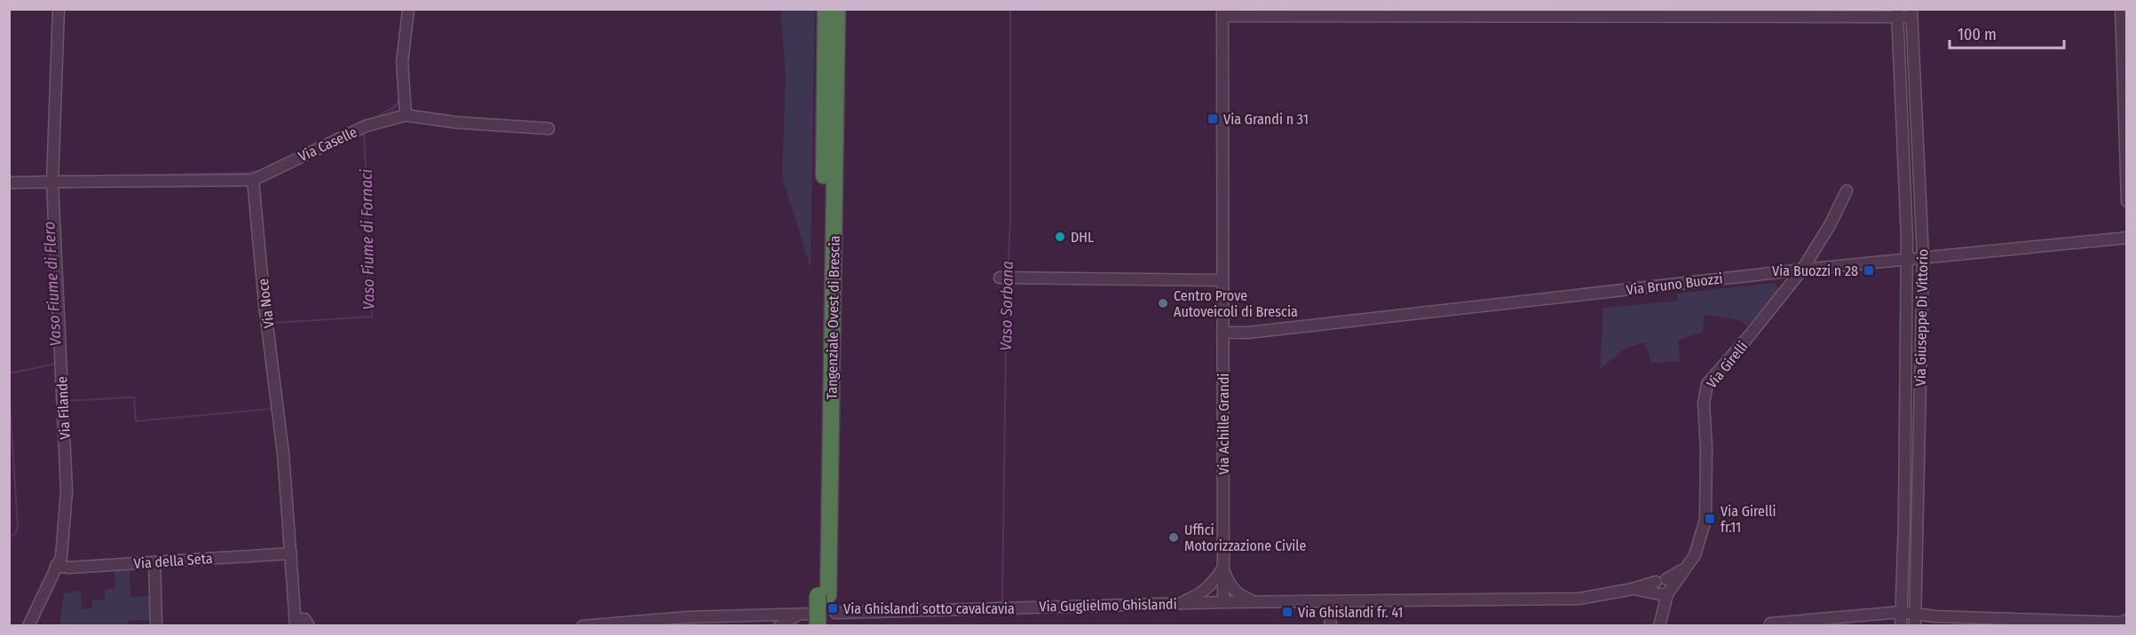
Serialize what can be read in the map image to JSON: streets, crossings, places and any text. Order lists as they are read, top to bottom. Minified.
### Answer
{"streets":{"highway":["Tangenziale Ovest di Brescia"],"street":["Via Caselle","Via Bruno Buozzi","Via Noce","Via Giuseppe Di Vittorio","Via Girelli","Via Filande","Via Achille Grandi","Via della Seta","Via Guglielmo Ghislandi"]},"crossings":[["Via Caselle","Via Noce"],["Via Bruno Buozzi","Via Giuseppe Di Vittorio"],["Via Bruno Buozzi","Via Girelli"],["Via Bruno Buozzi","Via Achille Grandi"],["Via Noce","Via della Seta"],["Tangenziale Ovest di Brescia","Via Guglielmo Ghislandi"],["Via Girelli","Via Guglielmo Ghislandi"],["Via Filande","Via della Seta"],["Via Achille Grandi","Via Guglielmo Ghislandi"]],"water":["Vaso Fiume di Fornaci","Vaso Fiume di Flero","Vaso Sorbana"],"places":{"transit":["Via Grandi n 31","Via Buozzi n 28","Via Girelli fr.11","Via Ghislandi sotto cavalcavia","Via Ghislandi fr. 41"],"other":["DHL","Centro Prove Autoveicoli di Brescia","Uffici Motorizzazione Civile"]},"scale_bar":"100 m"}
